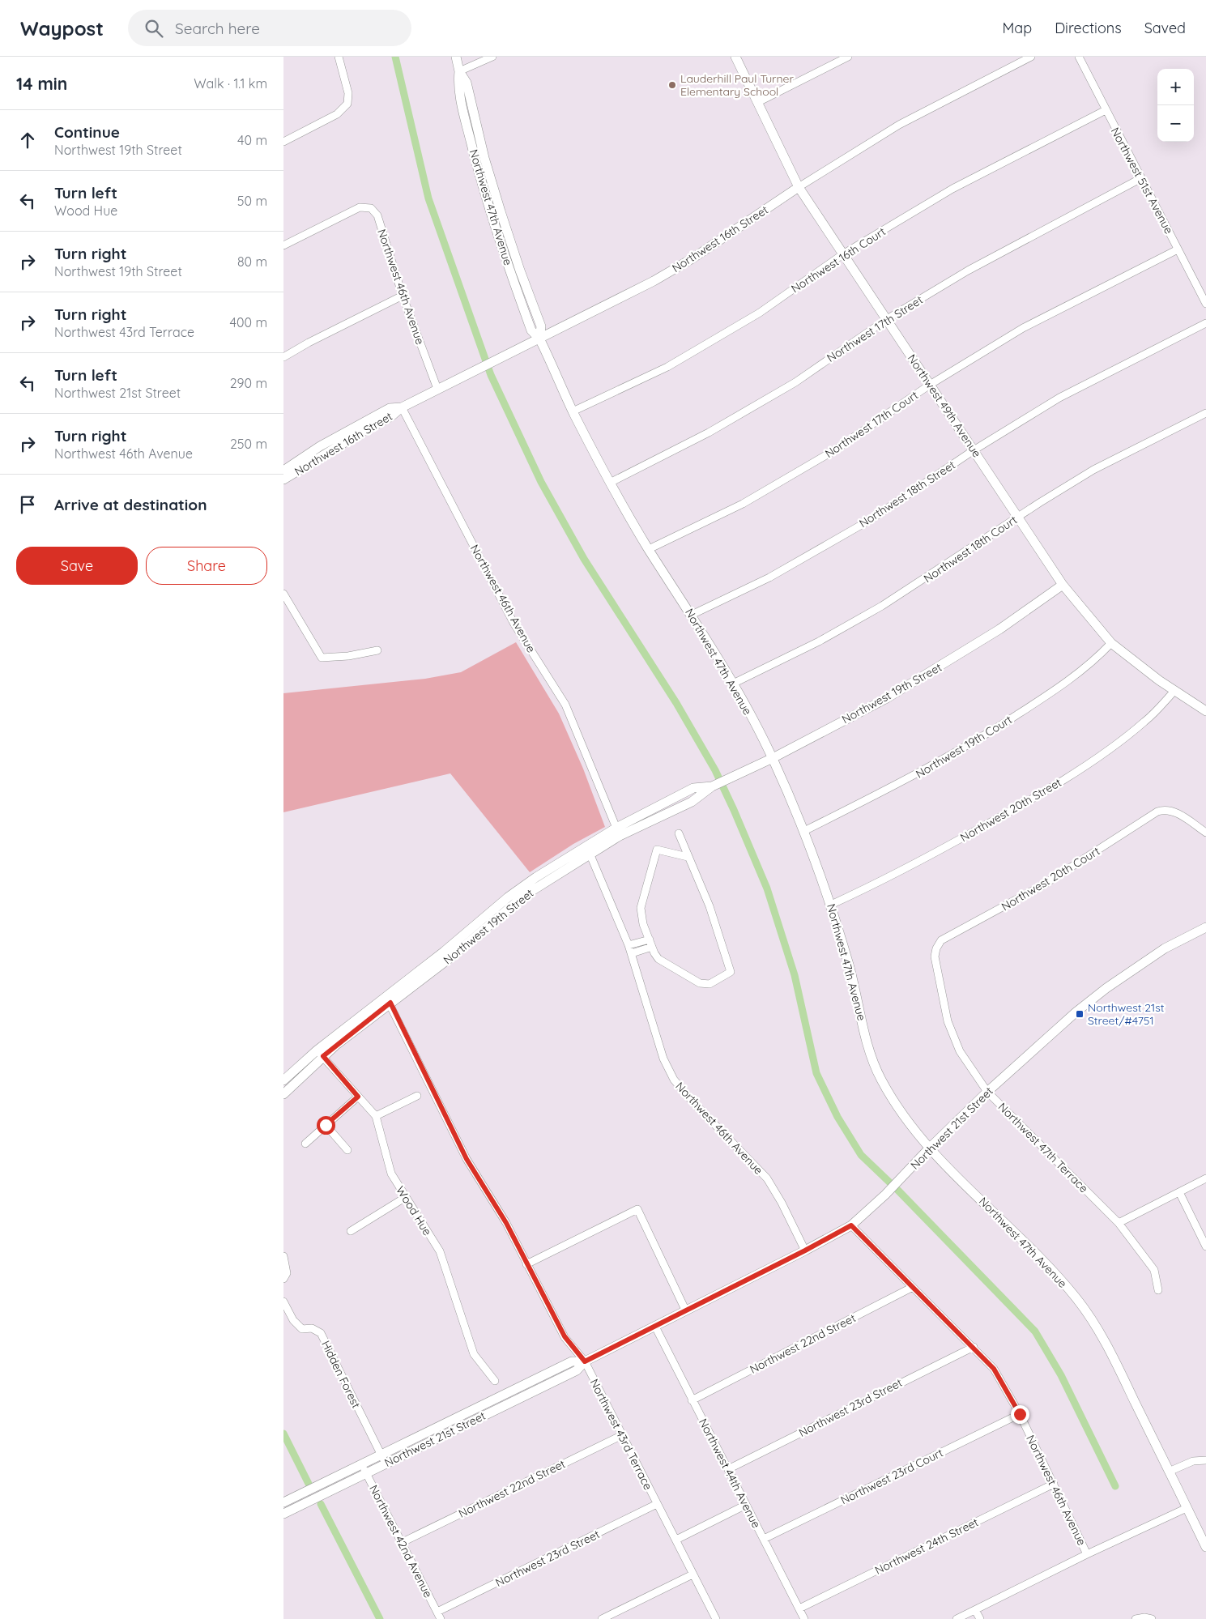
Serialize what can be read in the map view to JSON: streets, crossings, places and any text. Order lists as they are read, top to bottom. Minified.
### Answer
{"streets":{"street":["Northwest 51st Avenue","Northwest 47th Avenue","Northwest 16th Street","Northwest 16th Court","Northwest 46th Avenue","Northwest 17th Street","Northwest 49th Avenue","Northwest 17th Court","Northwest 18th Street","Northwest 18th Court","Northwest 19th Street","Northwest 19th Court","Northwest 20th Street","Northwest 20th Court","Northwest 21st Street","Northwest 47th Terrace","Wood Hue","Northwest 22nd Street","Hidden Forest","Northwest 23rd Street","Northwest 43rd Terrace","Northwest 44th Avenue","Northwest 23rd Court","Northwest 42nd Avenue","Northwest 24th Street"]},"crossings":[["Northwest 51st Avenue","Northwest 16th Court"],["Northwest 51st Avenue","Northwest 17th Street"],["Northwest 51st Avenue","Northwest 17th Court"],["Northwest 47th Avenue","Northwest 16th Street"],["Northwest 47th Avenue","Northwest 16th Court"],["Northwest 47th Avenue","Northwest 17th Street"],["Northwest 47th Avenue","Northwest 17th Court"],["Northwest 47th Avenue","Northwest 18th Street"],["Northwest 47th Avenue","Northwest 18th Court"],["Northwest 47th Avenue","Northwest 19th Street"],["Northwest 47th Avenue","Northwest 19th Court"],["Northwest 47th Avenue","Northwest 20th Street"],["Northwest 47th Avenue","Northwest 21st Street"],["Northwest 16th Street","Northwest 46th Avenue"],["Northwest 16th Street","Northwest 49th Avenue"],["Northwest 16th Court","Northwest 49th Avenue"],["Northwest 46th Avenue","Northwest 19th Street"],["Northwest 46th Avenue","Northwest 21st Street"],["Northwest 46th Avenue","Northwest 22nd Street"],["Northwest 46th Avenue","Northwest 23rd Street"],["Northwest 46th Avenue","Northwest 23rd Court"],["Northwest 46th Avenue","Northwest 24th Street"],["Northwest 17th Street","Northwest 49th Avenue"],["Northwest 49th Avenue","Northwest 17th Court"],["Northwest 49th Avenue","Northwest 18th Street"],["Northwest 49th Avenue","Northwest 18th Court"],["Northwest 49th Avenue","Northwest 19th Street"],["Northwest 49th Avenue","Northwest 19th Court"],["Northwest 49th Avenue","Northwest 20th Street"],["Northwest 19th Street","Wood Hue"],["Northwest 19th Street","Northwest 43rd Terrace"],["Northwest 20th Court","Northwest 47th Terrace"],["Northwest 21st Street","Northwest 47th Terrace"],["Northwest 21st Street","Hidden Forest"],["Northwest 21st Street","Northwest 43rd Terrace"],["Northwest 21st Street","Northwest 44th Avenue"],["Northwest 21st Street","Northwest 42nd Avenue"],["Northwest 22nd Street","Northwest 43rd Terrace"],["Northwest 22nd Street","Northwest 44th Avenue"],["Northwest 22nd Street","Northwest 42nd Avenue"],["Northwest 23rd Street","Northwest 43rd Terrace"],["Northwest 23rd Street","Northwest 44th Avenue"],["Northwest 23rd Street","Northwest 42nd Avenue"],["Northwest 44th Avenue","Northwest 23rd Court"],["Northwest 44th Avenue","Northwest 24th Street"]],"places":{"other":["Lauderhill Paul Turner Elementary School"],"transit":["Northwest 21st Street/#4751"]},"page":{"header":"Waypost","search":"Search here","nav":["Map","Directions","Saved"],"heading":["14 min","Walk · 1.1 km"],"map_buttons":["+","−"],"list":[["Continue","Northwest 19th Street","40 m"],["Turn left","Wood Hue","50 m"],["Turn right","Northwest 19th Street","80 m"],["Turn right","Northwest 43rd Terrace","400 m"],["Turn left","Northwest 21st Street","290 m"],["Turn right","Northwest 46th Avenue","250 m"],"Arrive at destination"],"buttons":["Save","Share"]}}
